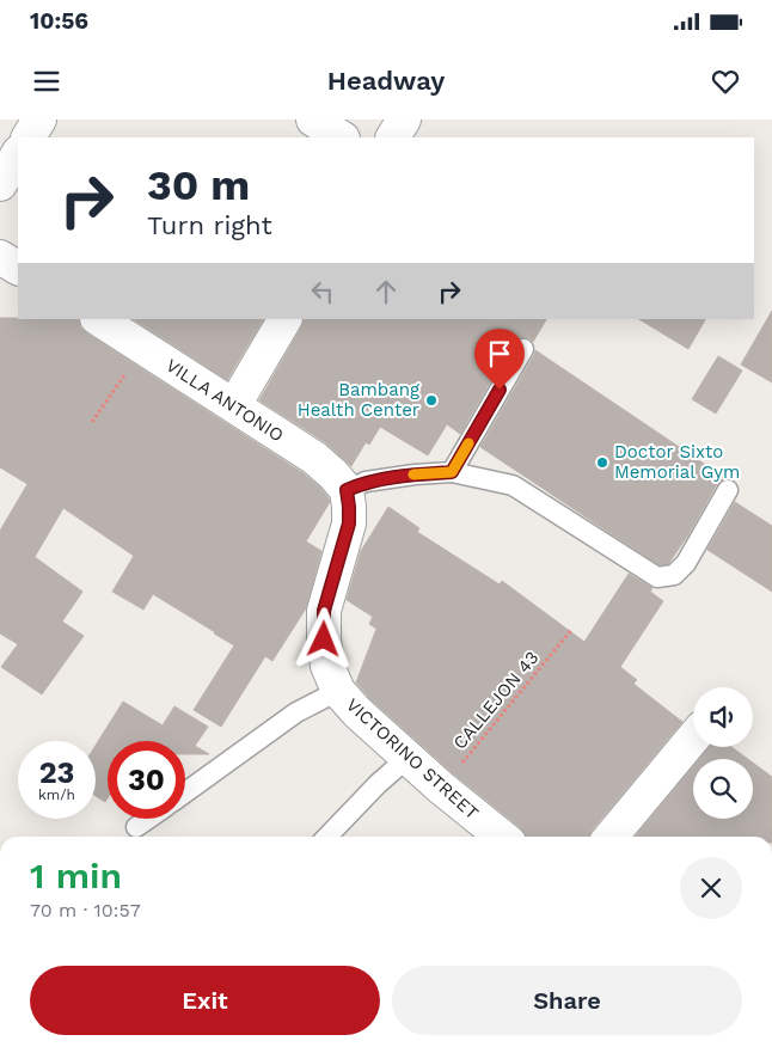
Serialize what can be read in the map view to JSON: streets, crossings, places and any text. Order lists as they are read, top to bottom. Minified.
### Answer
{"streets":{"street":["VILLA ANTONIO","VICTORINO STREET"],"path":["CALLEJON 43"]},"crossings":[["VILLA ANTONIO","VICTORINO STREET"],["CALLEJON 43","VICTORINO STREET"]],"places":["Bambang Health Center","Doctor Sixto Memorial Gym"],"page":{"status":"10:56","header":"Headway","turn":["30 m","Turn right"],"speed":"23 km/h","limit":"30","heading":["1 min","70 m · 10:57"],"buttons":["Exit","Share"]}}
